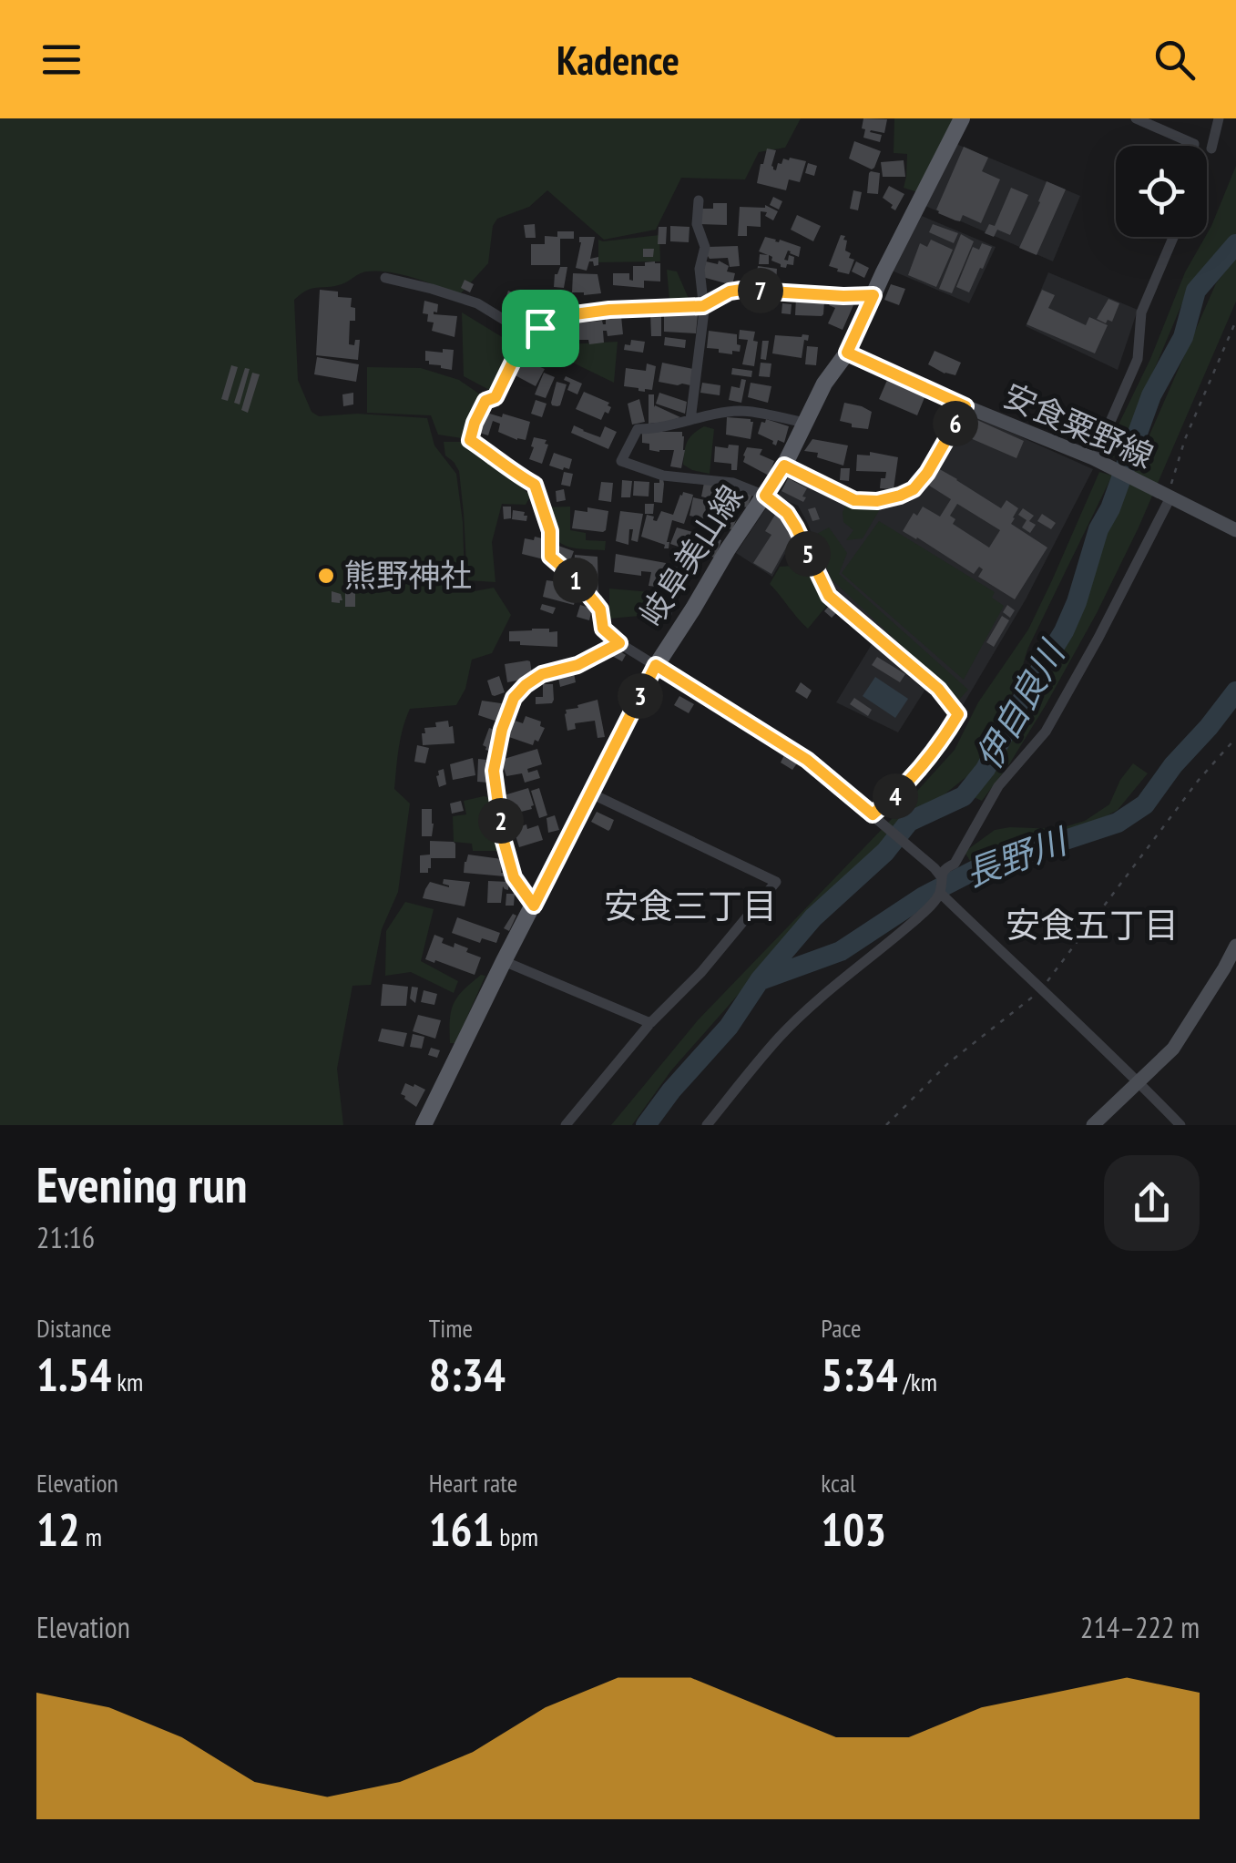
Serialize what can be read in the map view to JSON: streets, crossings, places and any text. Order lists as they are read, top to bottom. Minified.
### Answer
{"streets":{"main road":["安食粟野線","岐阜美山線"]},"crossings":[["安食粟野線","岐阜美山線"]],"districts":["安食三丁目","安食五丁目"],"water":["伊自良川","長野川"],"places":["熊野神社"],"page":{"header":"Kadence","pins":["7","6","5","1","3","4","2"],"heading":["Evening run","21:16"],"stats":[["Distance","1.54 km"],["Time","8:34"],["Pace","5:34 /km"],["Elevation","12 m"],["Heart rate","161 bpm"],["kcal","103"]],"chart":["Elevation","214–222 m"]}}
